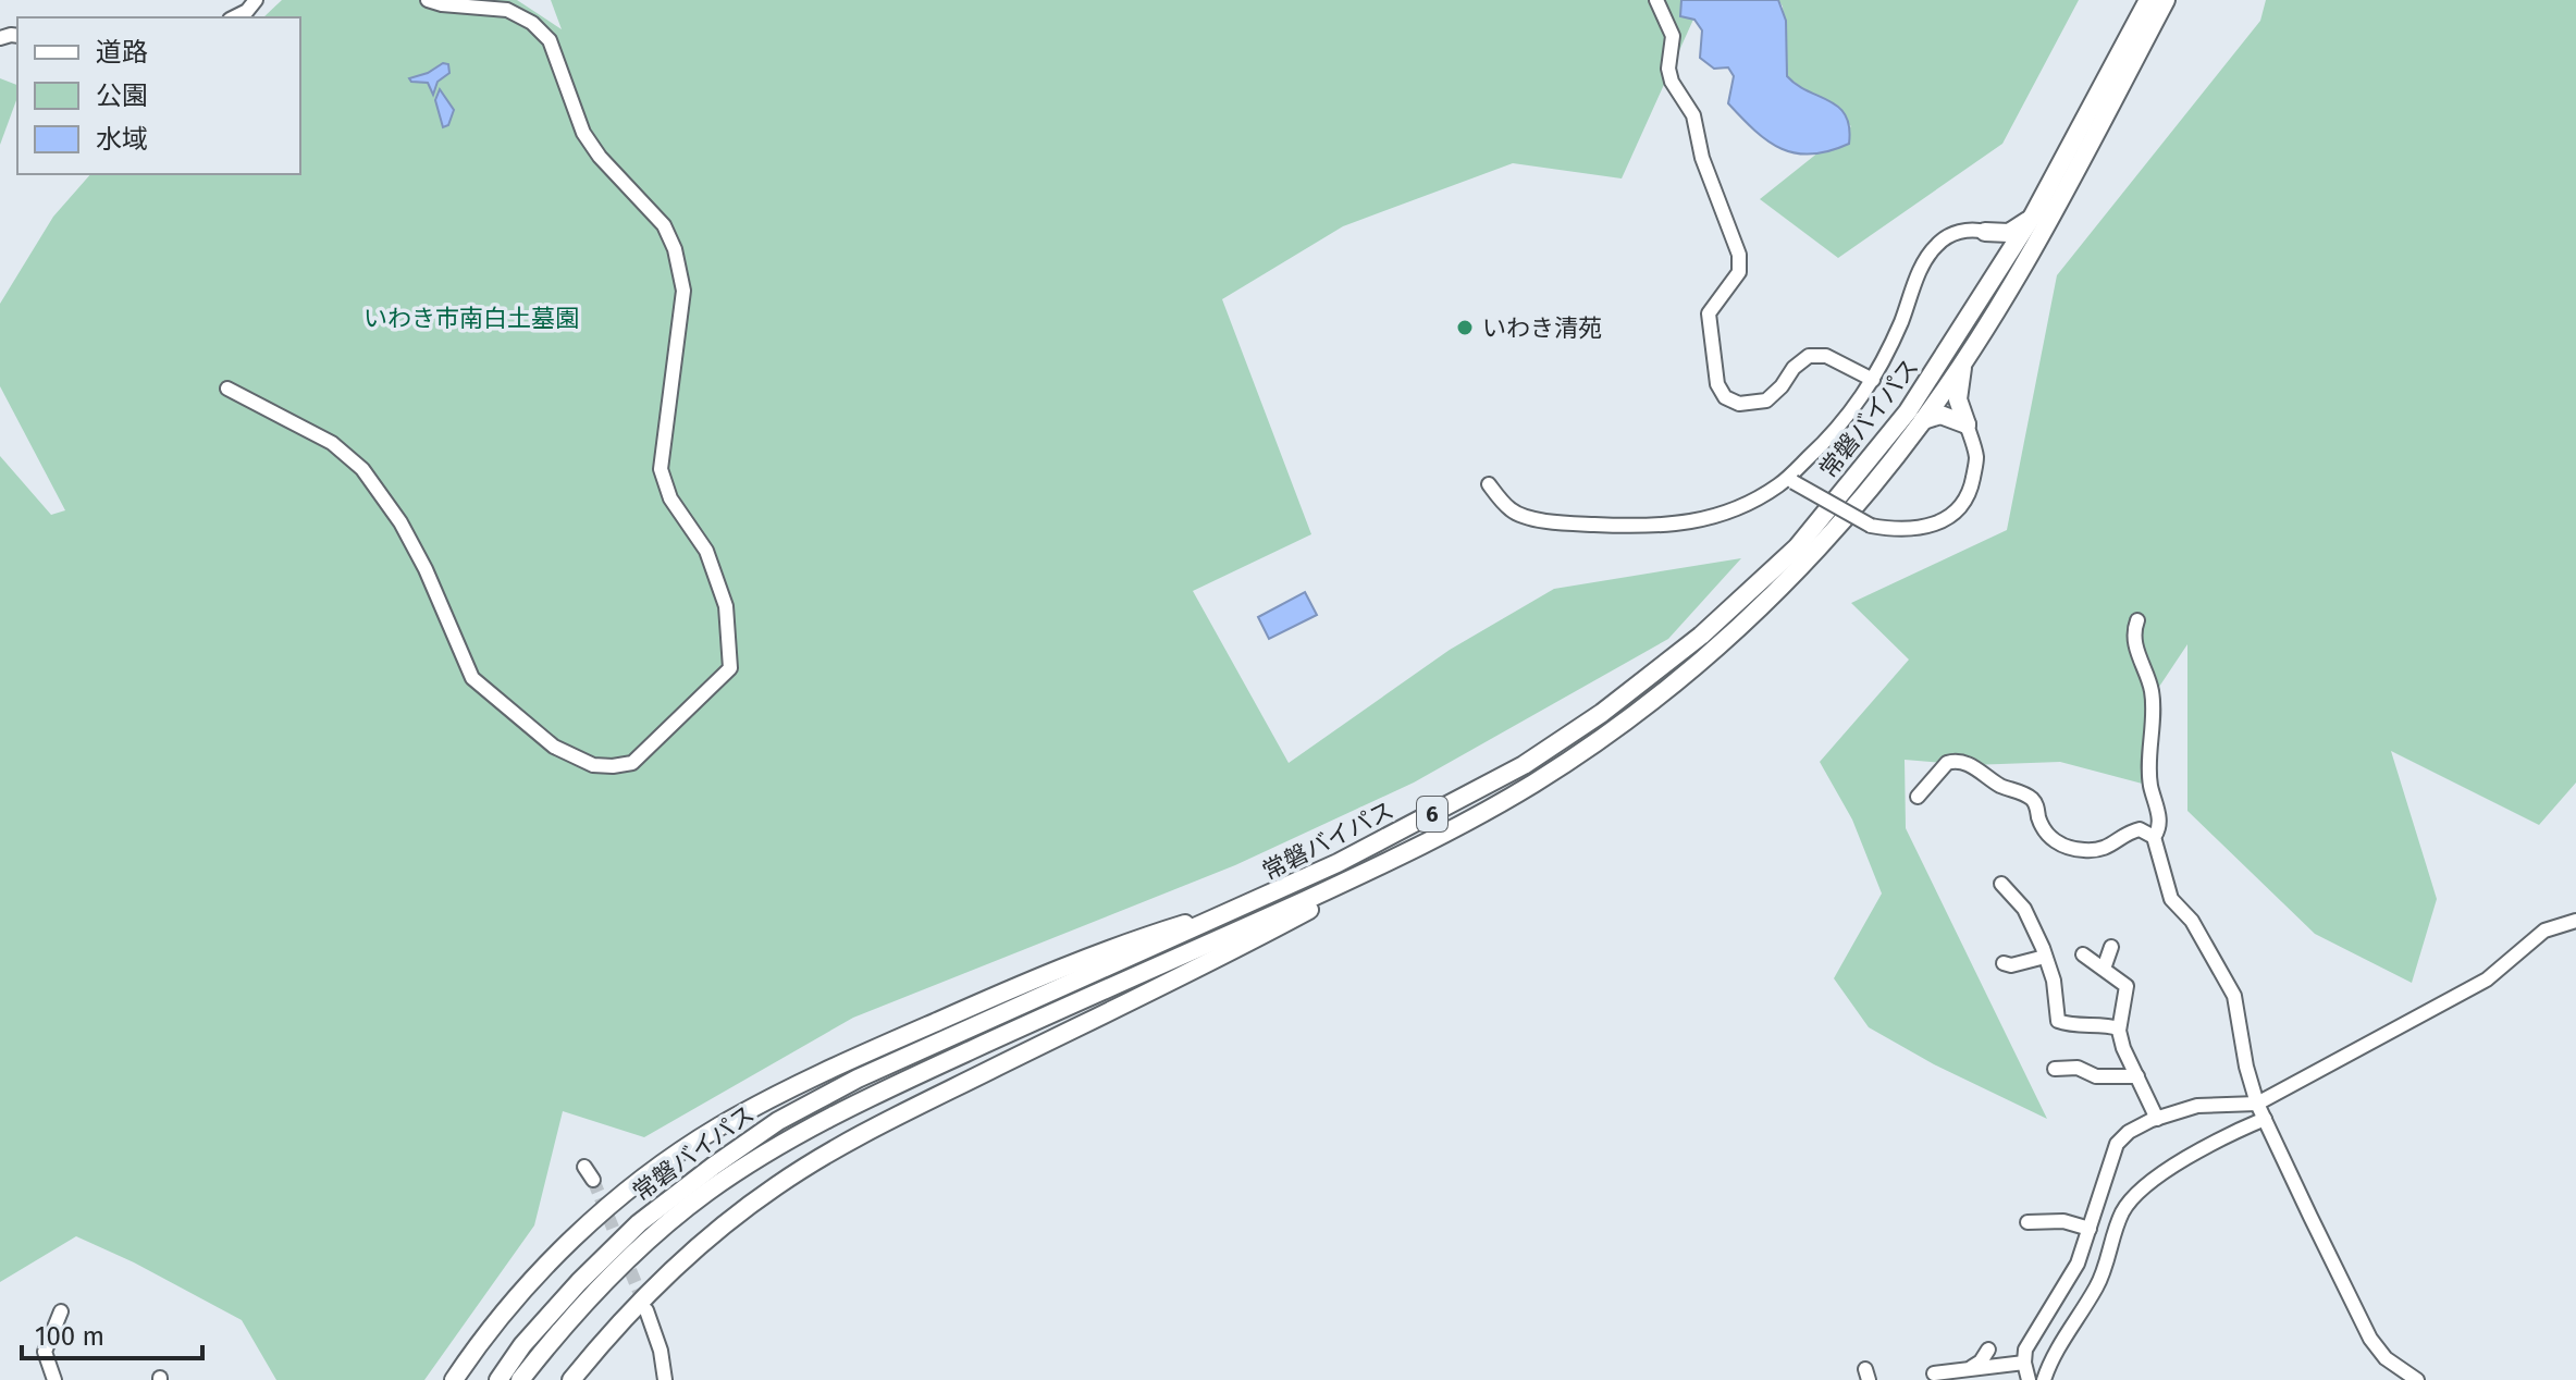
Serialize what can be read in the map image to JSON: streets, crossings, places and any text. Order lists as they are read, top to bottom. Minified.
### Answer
{"streets":{"highway":["常磐バイパス","6"]},"parks":["いわき市南白土墓園"],"places":["いわき清苑"],"legend":["道路","公園","水域"],"scale_bar":"100 m"}
